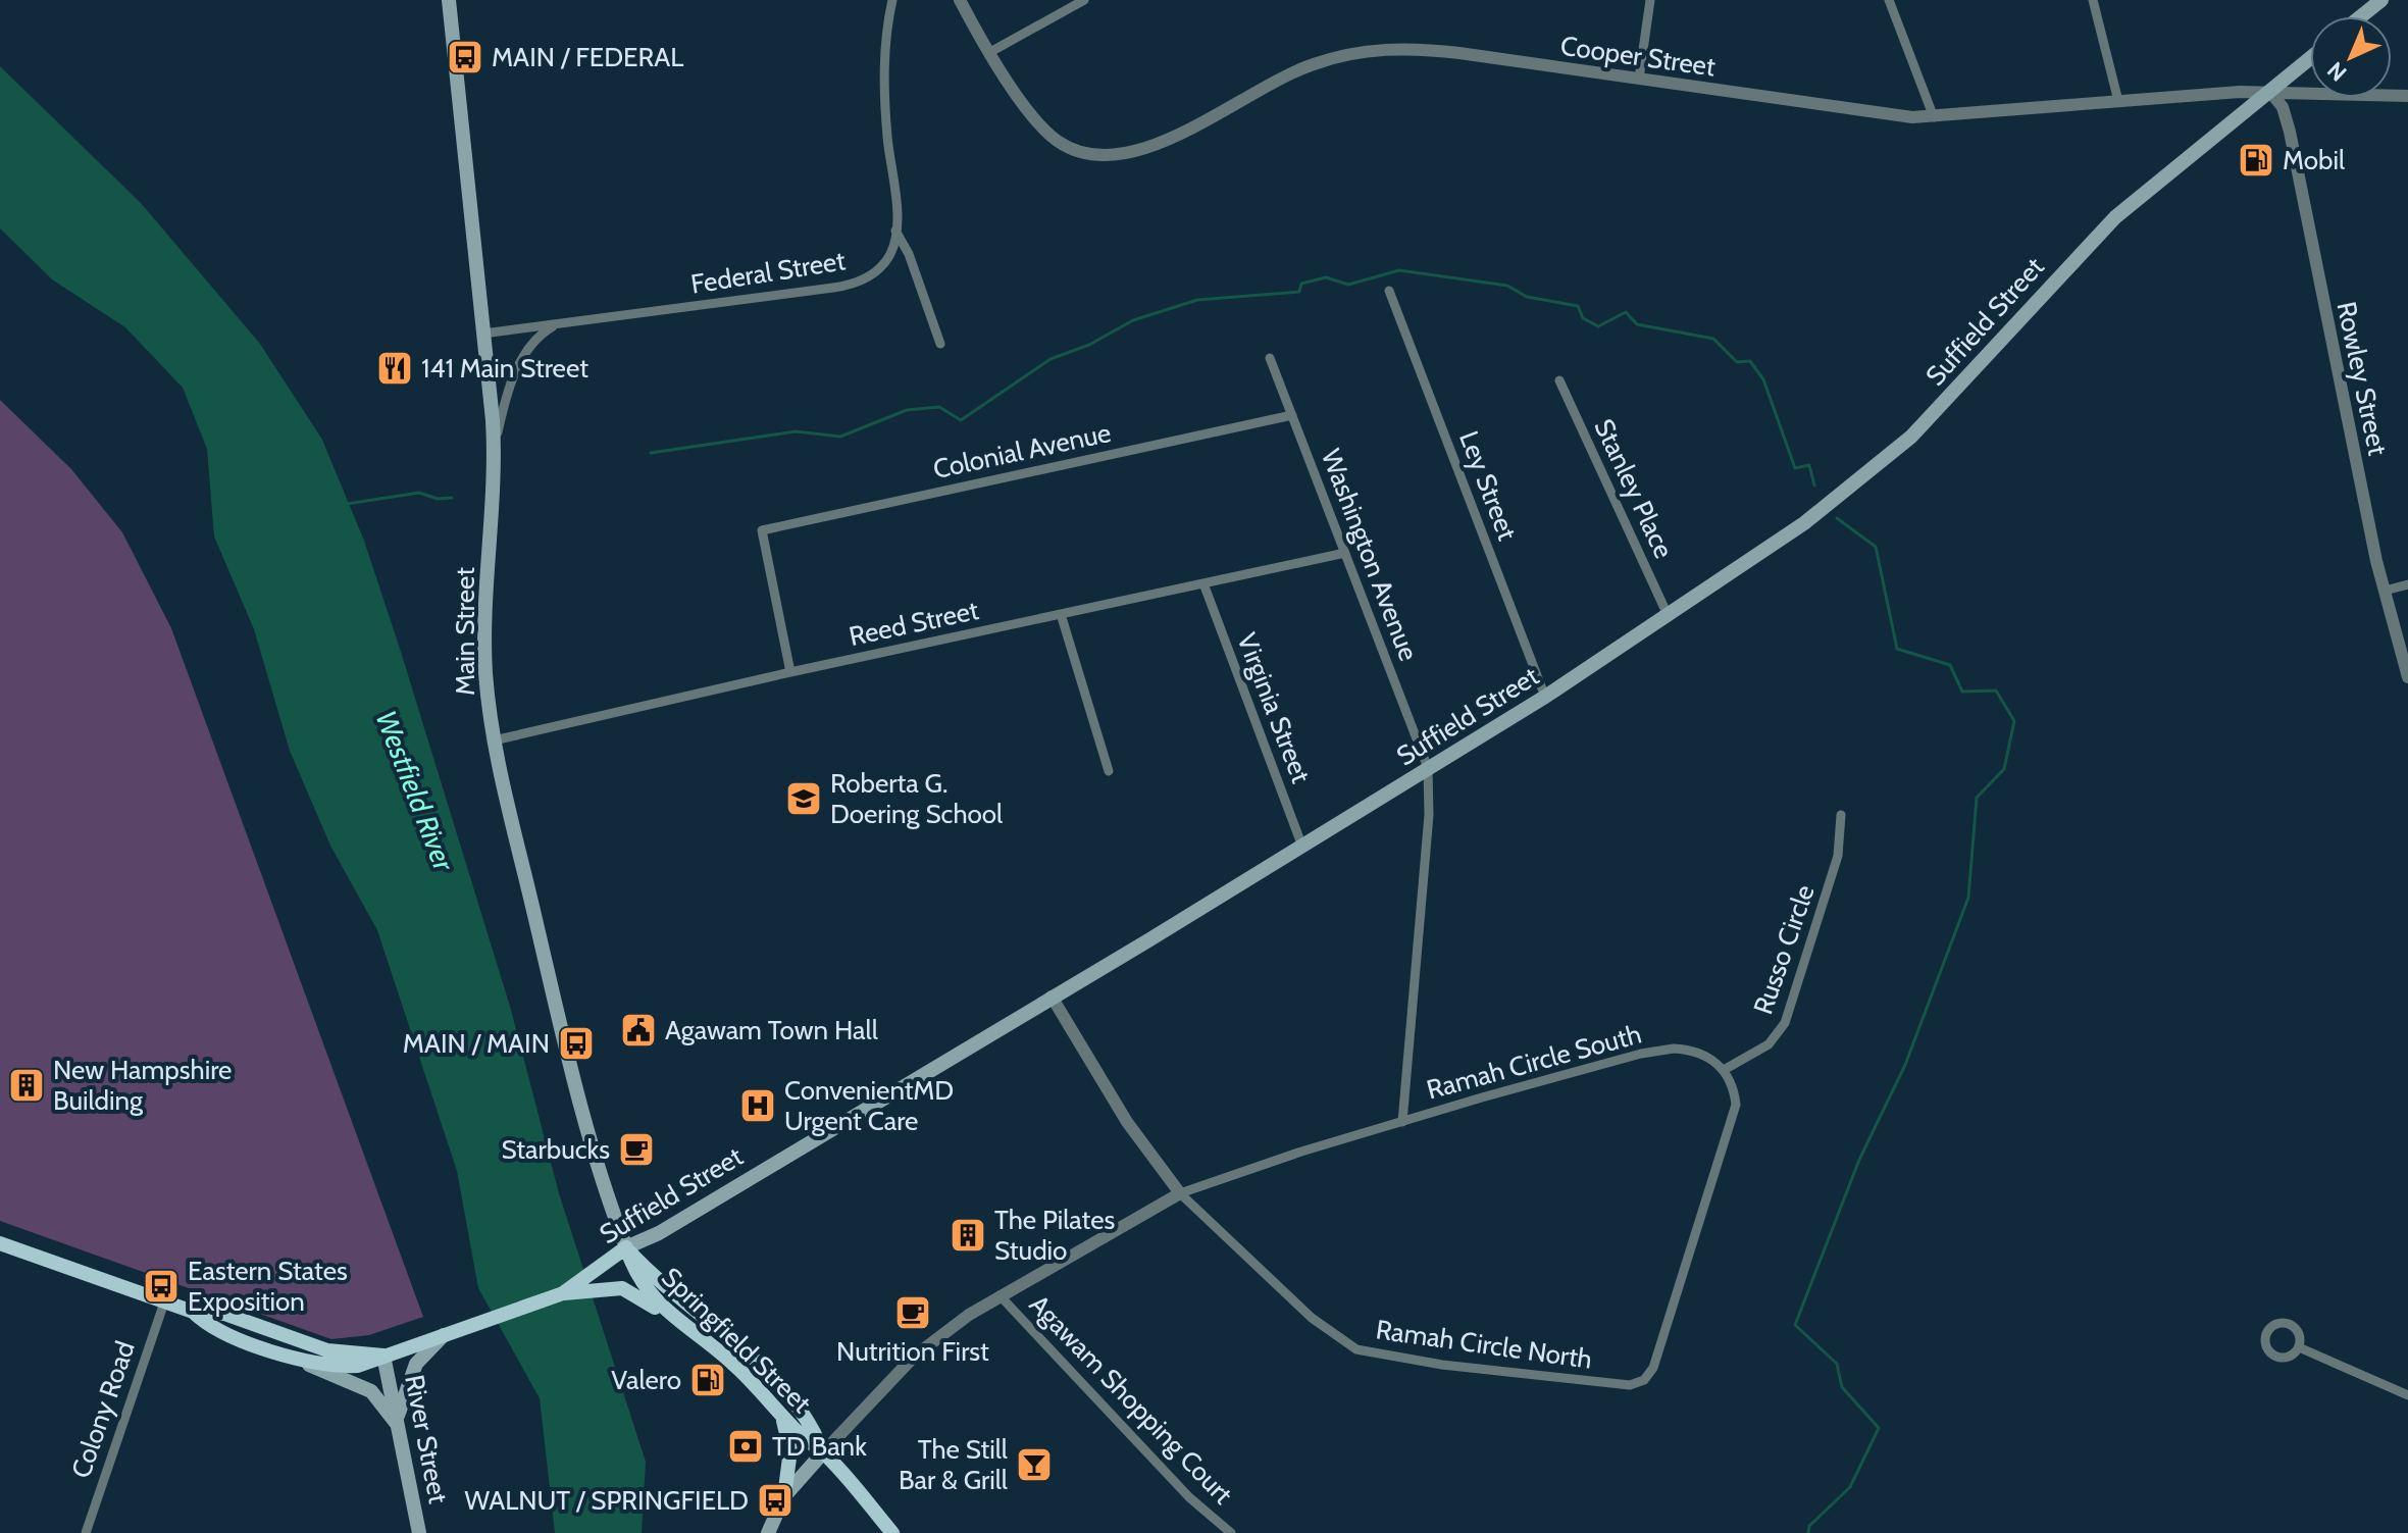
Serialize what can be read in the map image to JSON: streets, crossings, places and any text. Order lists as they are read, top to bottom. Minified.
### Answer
{"streets":{"main road":["Suffield Street","Main Street","Springfield Street","River Street"],"street":["Cooper Street","Federal Street","Rowley Street","Colonial Avenue","Ley Street","Stanley Place","Washington Avenue","Reed Street","Virginia Street","Russo Circle","Ramah Circle South","Ramah Circle North","Agawam Shopping Court","Colony Road"]},"crossings":[["Cooper Street","Suffield Street"],["Cooper Street","Rowley Street"],["Federal Street","Main Street"],["Suffield Street","Rowley Street"],["Suffield Street","Ley Street"],["Suffield Street","Stanley Place"],["Suffield Street","Washington Avenue"],["Suffield Street","Main Street"],["Suffield Street","Virginia Street"],["Suffield Street","Springfield Street"],["Suffield Street","River Street"],["Colonial Avenue","Washington Avenue"],["Colonial Avenue","Reed Street"],["Washington Avenue","Reed Street"],["Washington Avenue","Ramah Circle South"],["Reed Street","Main Street"],["Reed Street","Virginia Street"],["Main Street","Springfield Street"],["Russo Circle","Ramah Circle South"],["Russo Circle","Ramah Circle North"],["Ramah Circle South","Ramah Circle North"]],"water":["Westfield River"],"places":{"bus stop":["MAIN / FEDERAL","MAIN / MAIN","Eastern States Exposition","WALNUT / SPRINGFIELD"],"fuel station":["Mobil","Valero"],"restaurant":["141 Main Street"],"school or university":["Roberta G. Doering School"],"public building":["Agawam Town Hall"],"building":["New Hampshire Building","The Pilates Studio"],"hospital":["ConvenientMD Urgent Care"],"cafe":["Starbucks","Nutrition First"],"bank":["TD Bank"],"bar":["The Still Bar & Grill"]},"north":"bottom left"}
